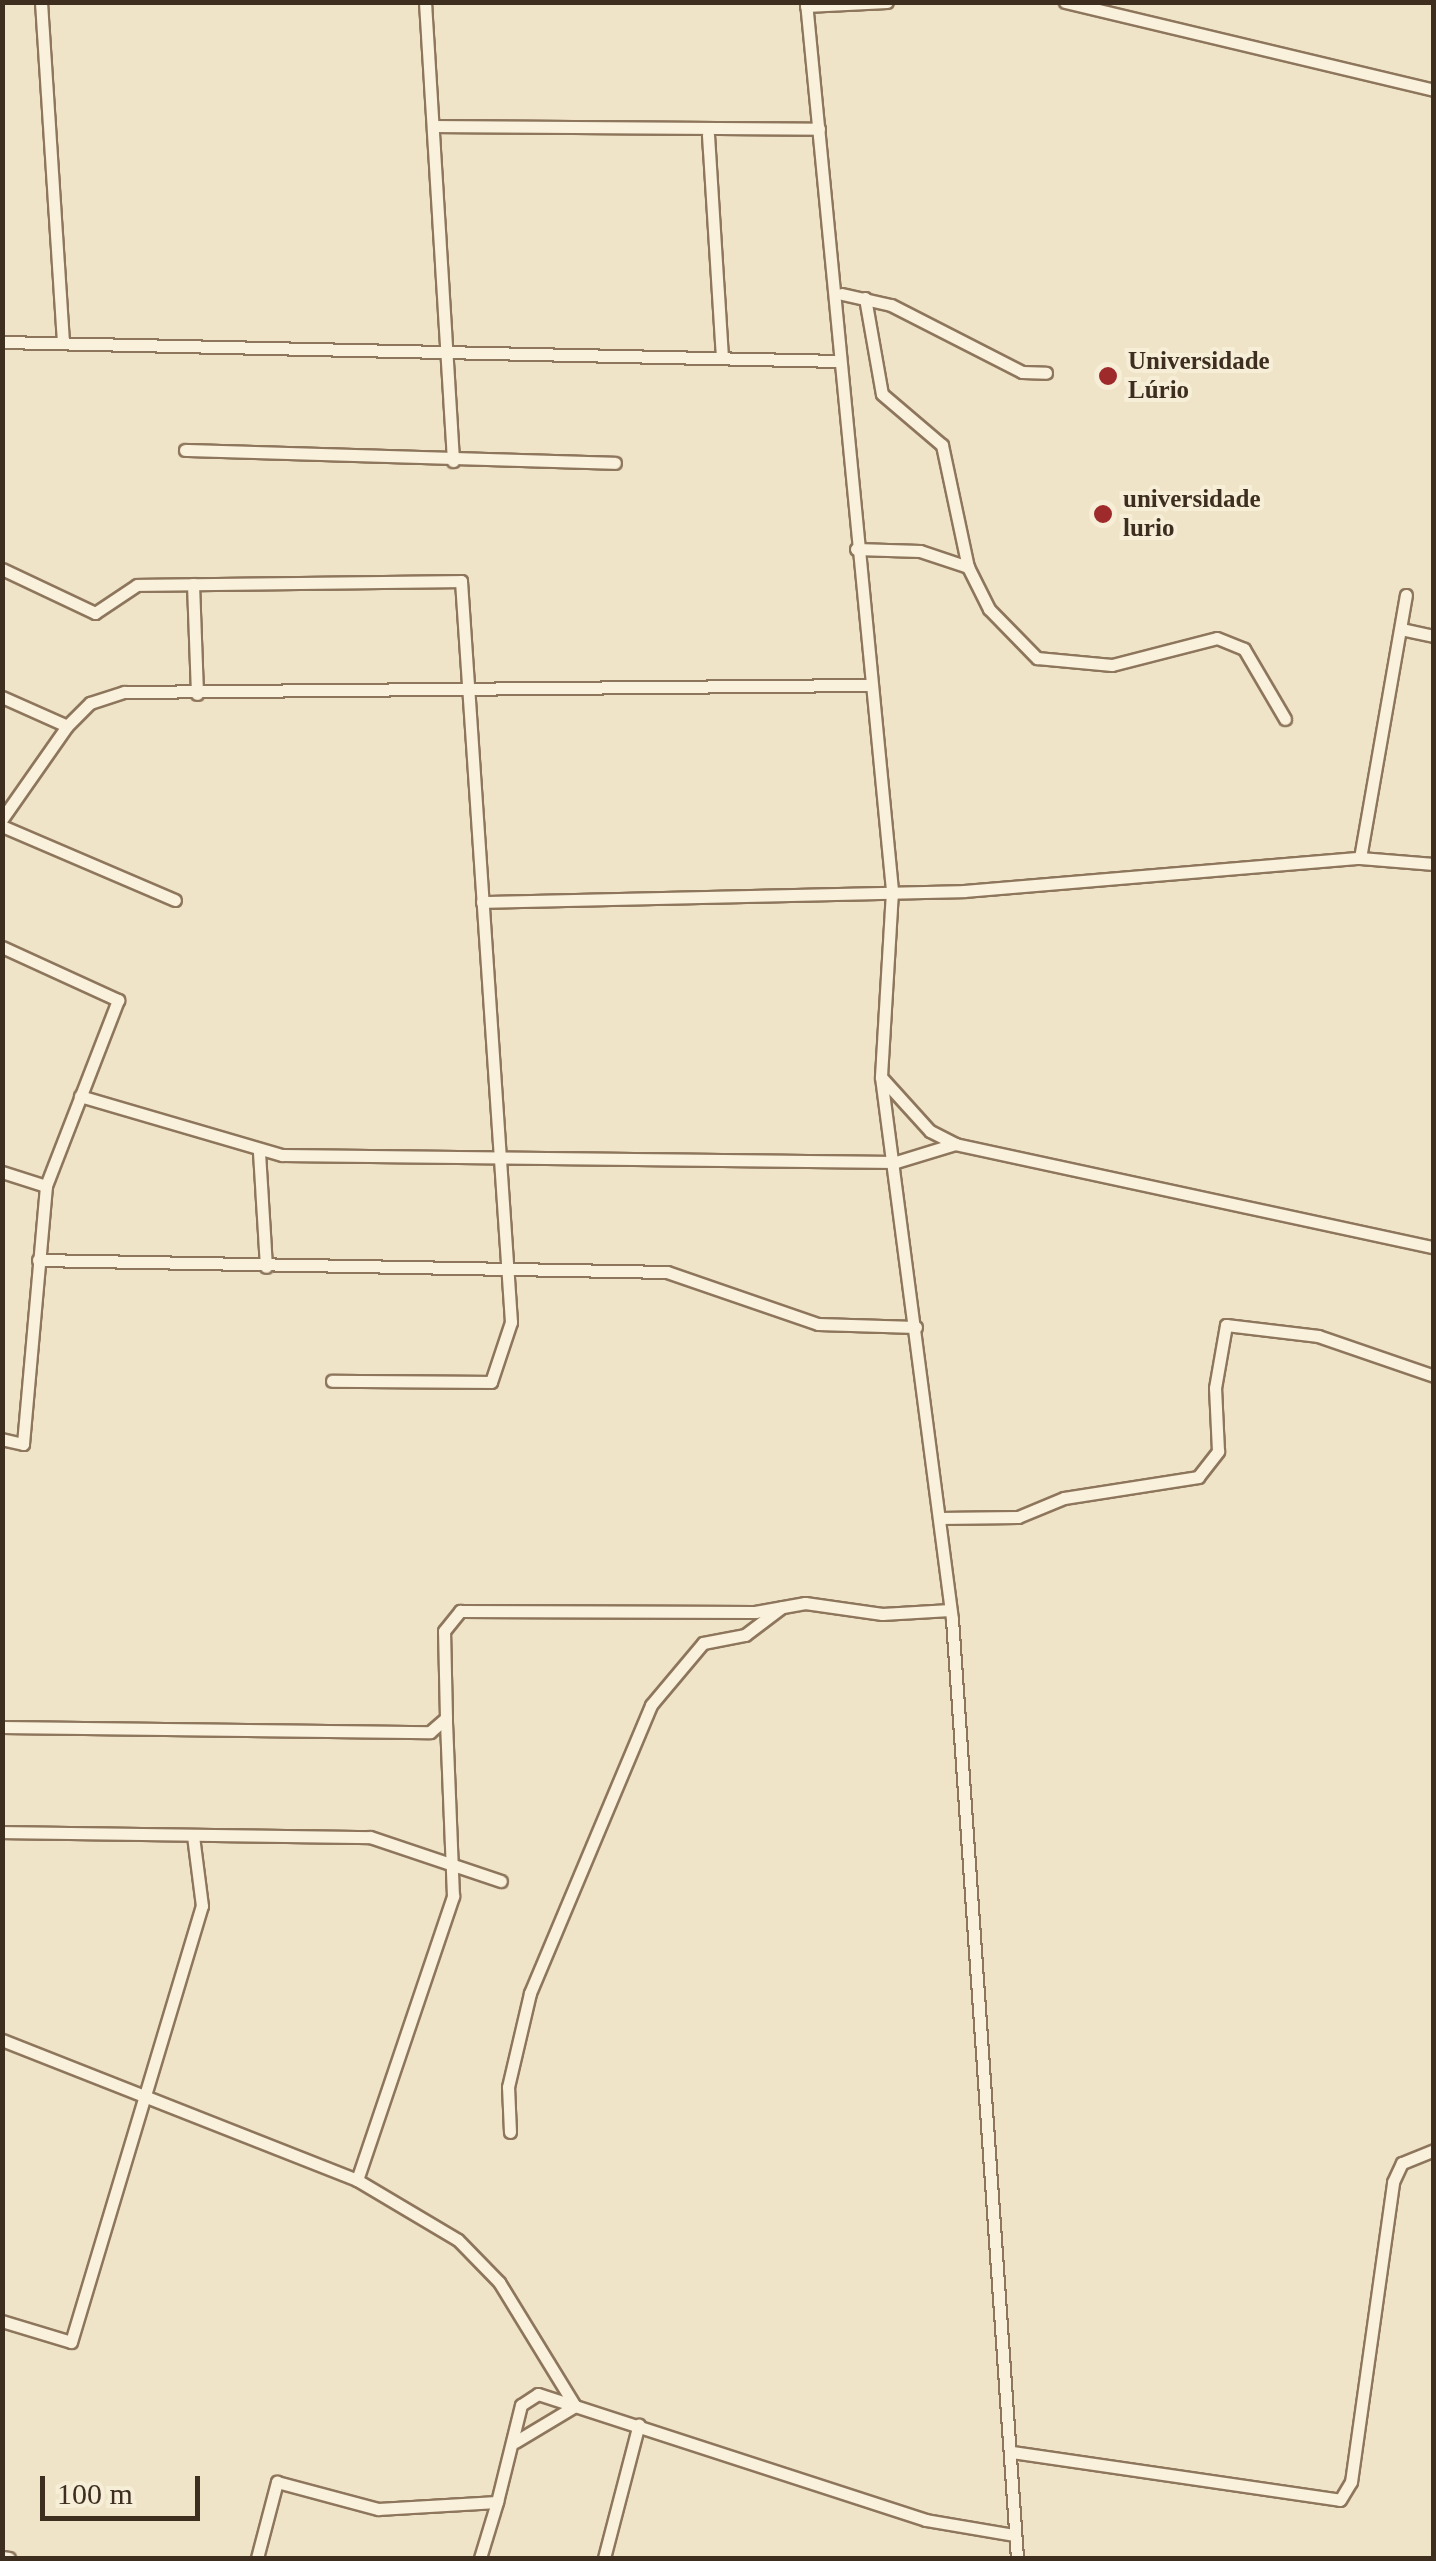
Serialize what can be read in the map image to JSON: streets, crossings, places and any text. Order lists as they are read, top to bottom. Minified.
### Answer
{"places":["Universidade Lúrio","universidade lurio"],"scale_bar":"100 m"}
